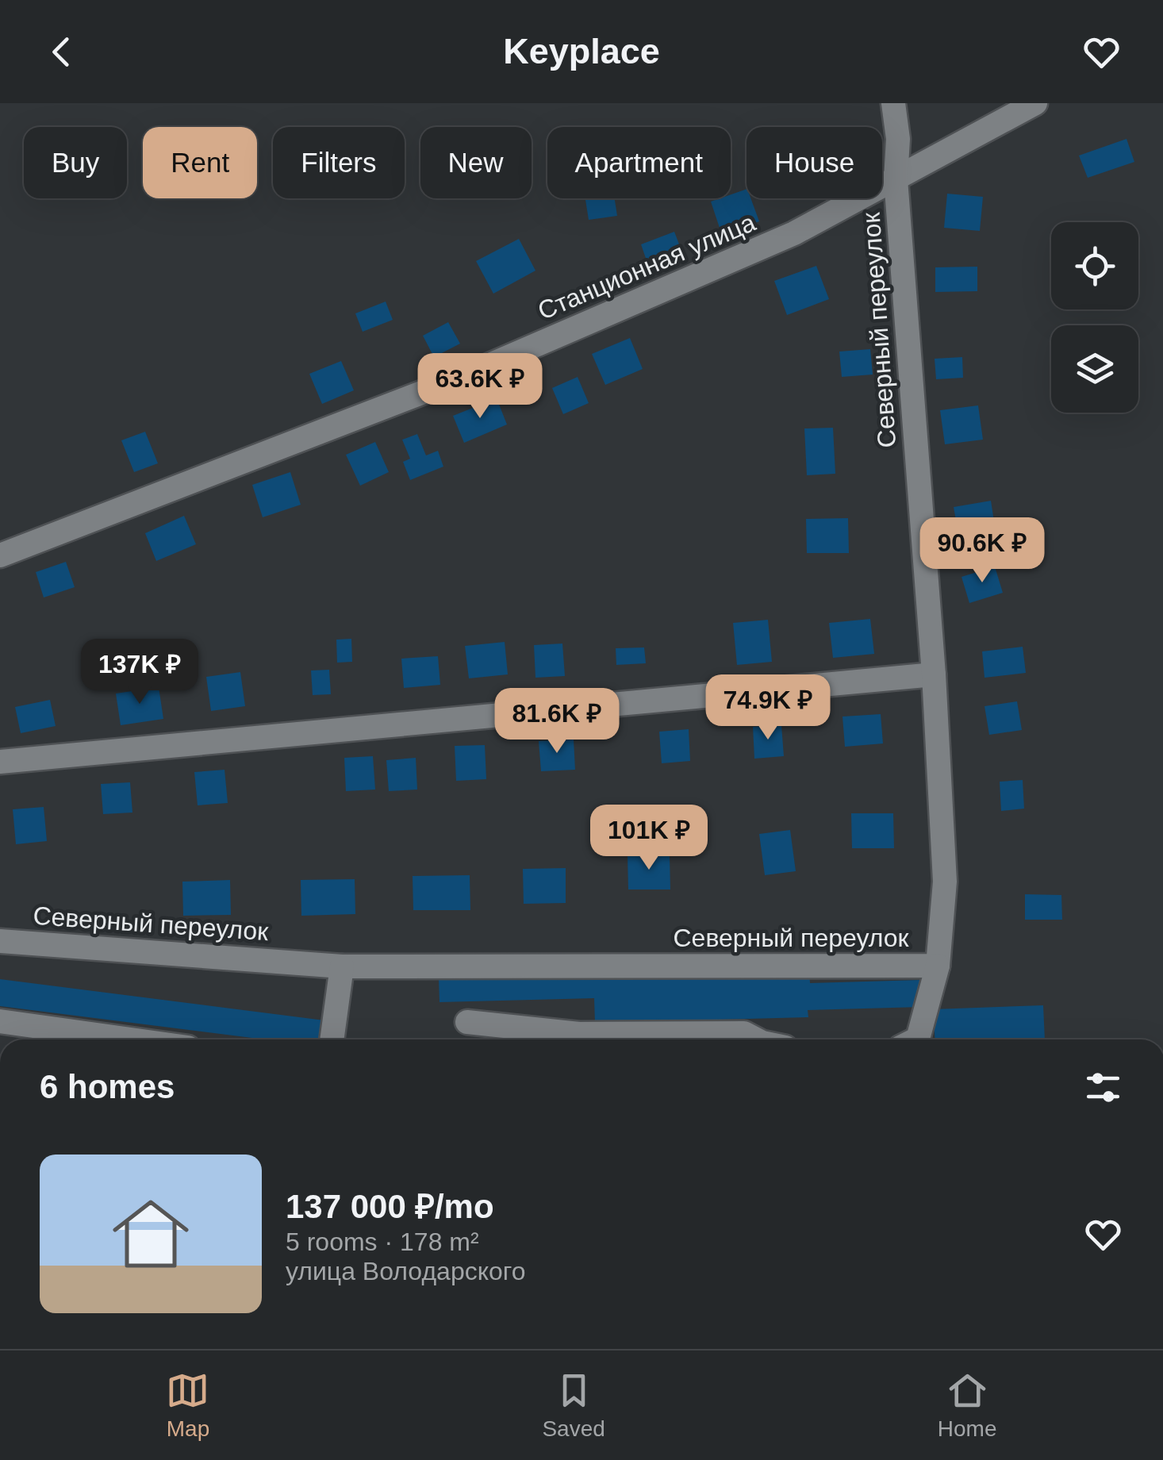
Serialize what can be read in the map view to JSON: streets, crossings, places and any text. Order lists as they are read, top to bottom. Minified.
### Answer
{"streets":{"street":["Станционная улица","Северный переулок"]},"crossings":[["Станционная улица","Северный переулок"]],"page":{"header":"Keyplace","chip":["Buy","Rent","Filters","New","Apartment","House"],"price":["63.6K ₽","90.6K ₽","137K ₽","74.9K ₽","81.6K ₽","101K ₽"],"heading":"6 homes","list":[{"name":"137 000 ₽/mo","note":"5 rooms · 178 m² · улица Володарского"}],"tabs":["Map","Saved","Home"]}}
